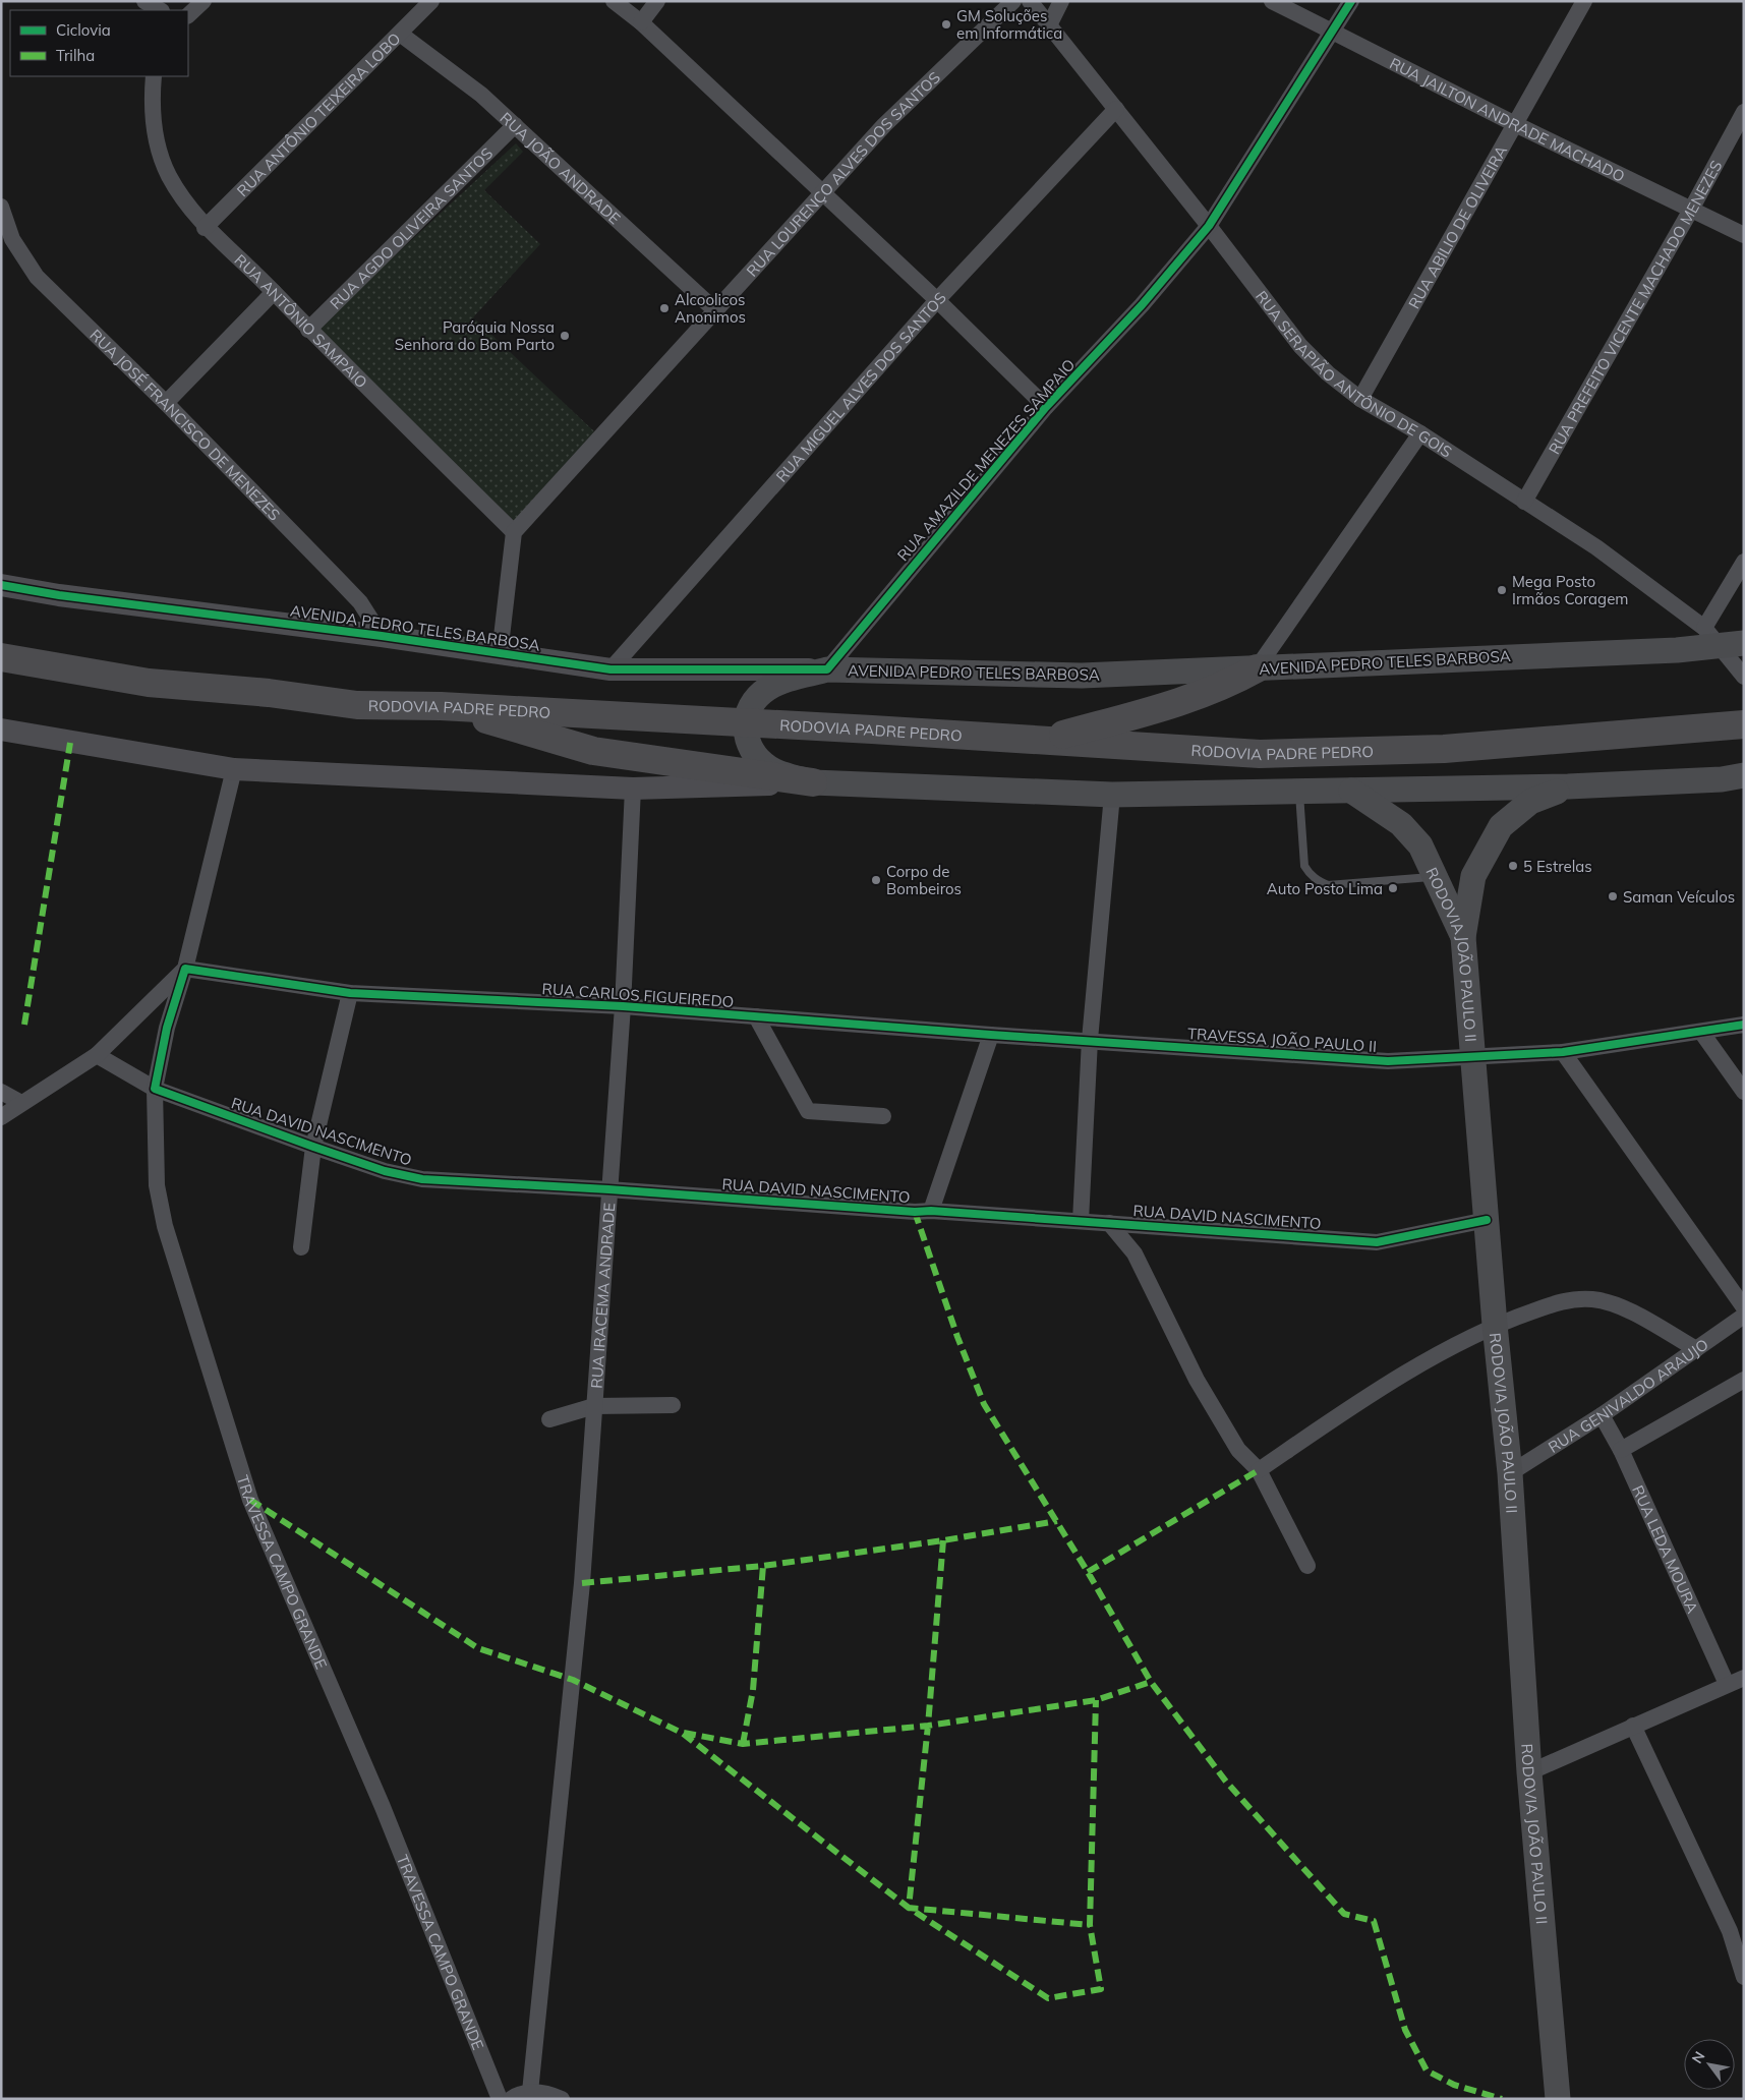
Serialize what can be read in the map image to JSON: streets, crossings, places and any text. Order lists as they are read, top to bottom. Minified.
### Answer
{"streets":{"highway":["RODOVIA PADRE PEDRO"],"main road":["AVENIDA PEDRO TELES BARBOSA","RODOVIA JOÃO PAULO II"],"street":["RUA ANTÔNIO TEIXEIRA LOBO","RUA JAILTON ANDRADE MACHADO","RUA JOÃO ANDRADE","RUA LOURENÇO ALVES DOS SANTOS","RUA ABILIO DE OLIVEIRA","RUA AGDO OLIVEIRA SANTOS","RUA PREFEITO VICENTE MACHADO MENEZES","RUA ANTÔNIO SAMPAIO","RUA SERAPIÃO ANTÔNIO DE GOIS","RUA MIGUEL ALVES DOS SANTOS","RUA JOSÉ FRANCISCO DE MENEZES","RUA AMAZILDE MENEZES SAMPAIO","RUA CARLOS FIGUEIREDO","TRAVESSA JOÃO PAULO II","RUA DAVID NASCIMENTO","RUA IRACEMA ANDRADE","RUA GENIVALDO ARAUJO","RUA LEDA MOURA","TRAVESSA CAMPO GRANDE"]},"crossings":[["RUA ANTÔNIO TEIXEIRA LOBO","RUA JOÃO ANDRADE"],["RUA ANTÔNIO TEIXEIRA LOBO","RUA ANTÔNIO SAMPAIO"],["RUA JAILTON ANDRADE MACHADO","RUA ABILIO DE OLIVEIRA"],["RUA JAILTON ANDRADE MACHADO","RUA PREFEITO VICENTE MACHADO MENEZES"],["RUA JAILTON ANDRADE MACHADO","RUA AMAZILDE MENEZES SAMPAIO"],["RUA JOÃO ANDRADE","RUA LOURENÇO ALVES DOS SANTOS"],["RUA JOÃO ANDRADE","RUA AGDO OLIVEIRA SANTOS"],["RUA LOURENÇO ALVES DOS SANTOS","RUA ANTÔNIO SAMPAIO"],["RUA ABILIO DE OLIVEIRA","RUA SERAPIÃO ANTÔNIO DE GOIS"],["RUA AGDO OLIVEIRA SANTOS","RUA ANTÔNIO SAMPAIO"],["RUA PREFEITO VICENTE MACHADO MENEZES","RUA SERAPIÃO ANTÔNIO DE GOIS"],["RUA SERAPIÃO ANTÔNIO DE GOIS","RUA MIGUEL ALVES DOS SANTOS"],["RUA SERAPIÃO ANTÔNIO DE GOIS","RUA AMAZILDE MENEZES SAMPAIO"],["RUA SERAPIÃO ANTÔNIO DE GOIS","AVENIDA PEDRO TELES BARBOSA"],["RUA MIGUEL ALVES DOS SANTOS","AVENIDA PEDRO TELES BARBOSA"],["RUA JOSÉ FRANCISCO DE MENEZES","AVENIDA PEDRO TELES BARBOSA"],["RUA AMAZILDE MENEZES SAMPAIO","AVENIDA PEDRO TELES BARBOSA"],["RODOVIA JOÃO PAULO II","TRAVESSA JOÃO PAULO II"],["RODOVIA JOÃO PAULO II","RUA DAVID NASCIMENTO"],["RODOVIA JOÃO PAULO II","RUA GENIVALDO ARAUJO"],["RUA CARLOS FIGUEIREDO","TRAVESSA JOÃO PAULO II"],["RUA CARLOS FIGUEIREDO","RUA IRACEMA ANDRADE"],["RUA CARLOS FIGUEIREDO","TRAVESSA CAMPO GRANDE"],["RUA DAVID NASCIMENTO","RUA IRACEMA ANDRADE"],["RUA DAVID NASCIMENTO","TRAVESSA CAMPO GRANDE"],["RUA GENIVALDO ARAUJO","RUA LEDA MOURA"]],"places":["GM Soluções em Informática","Alcoolicos Anonimos","Paróquia Nossa Senhora do Bom Parto","Mega Posto Irmãos Coragem","5 Estrelas","Corpo de Bombeiros","Auto Posto Lima","Saman Veículos"],"legend":["Ciclovia","Trilha"],"north":"top left"}
